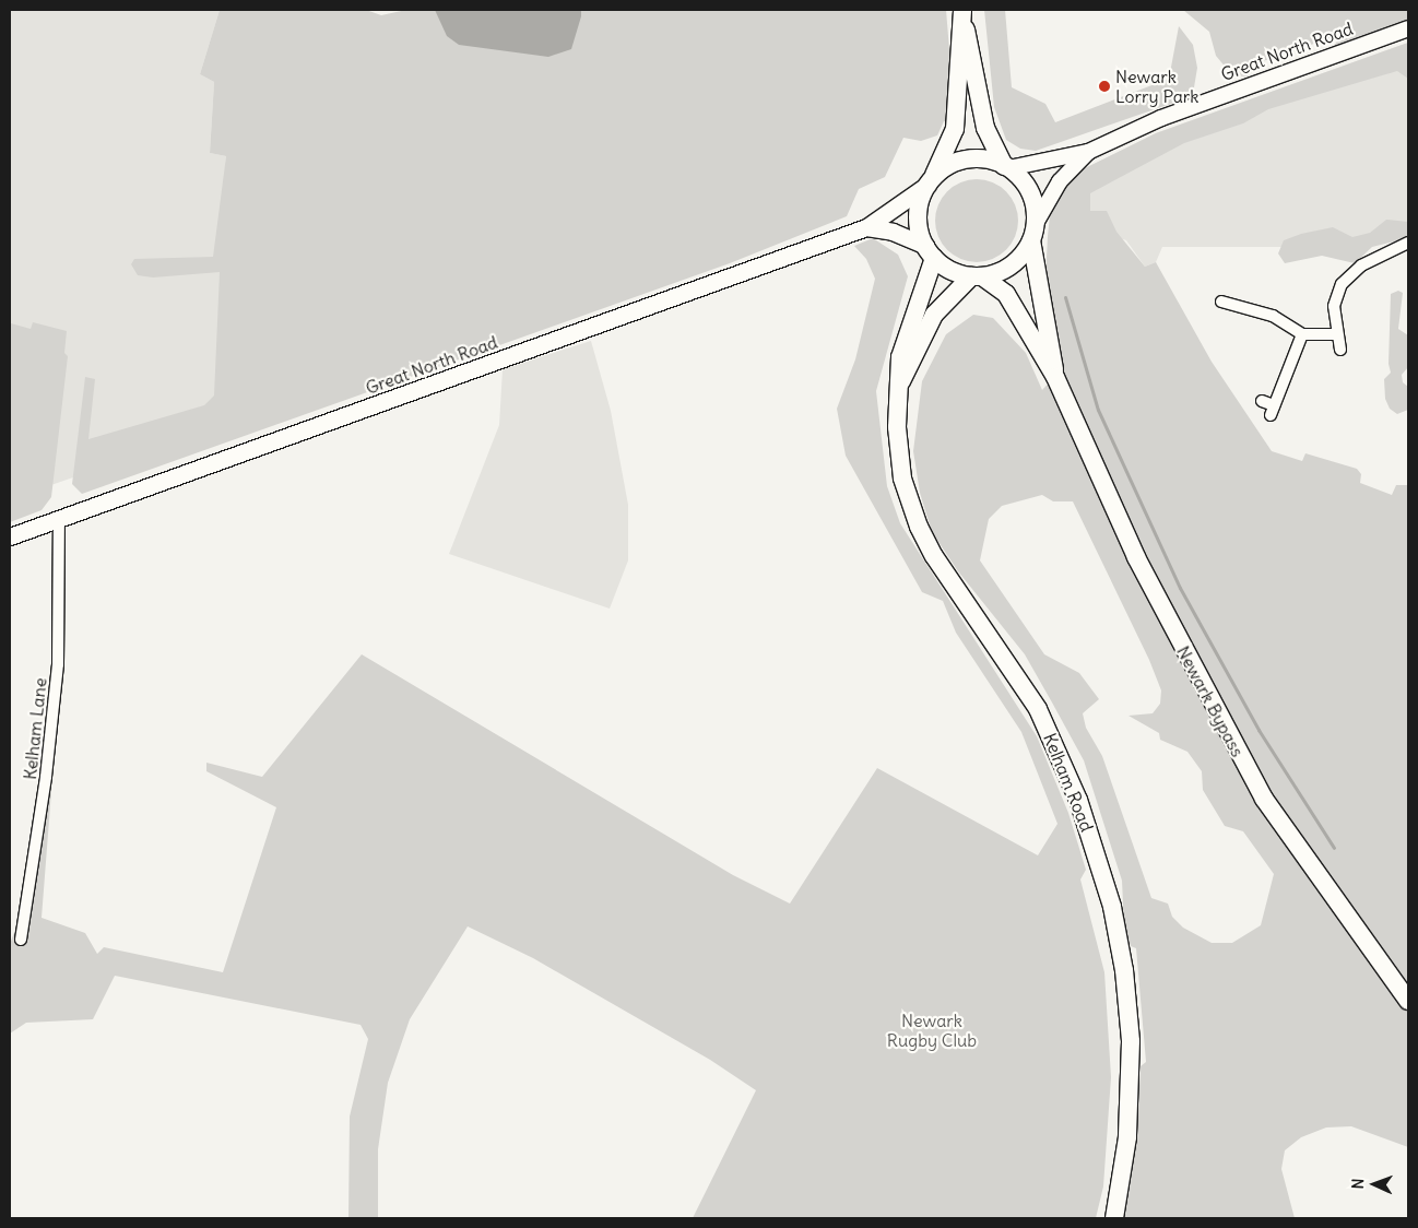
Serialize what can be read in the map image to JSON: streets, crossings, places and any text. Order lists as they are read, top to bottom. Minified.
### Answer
{"streets":{"highway":["Newark Bypass","Kelham Road"],"main road":["Great North Road"],"street":["Kelham Lane"]},"crossings":[["Great North Road","Newark Bypass"],["Great North Road","Kelham Lane"],["Great North Road","Kelham Road"],["Newark Bypass","Kelham Road"]],"parks":["Newark Rugby Club"],"places":["Newark Lorry Park"],"north":"left"}
